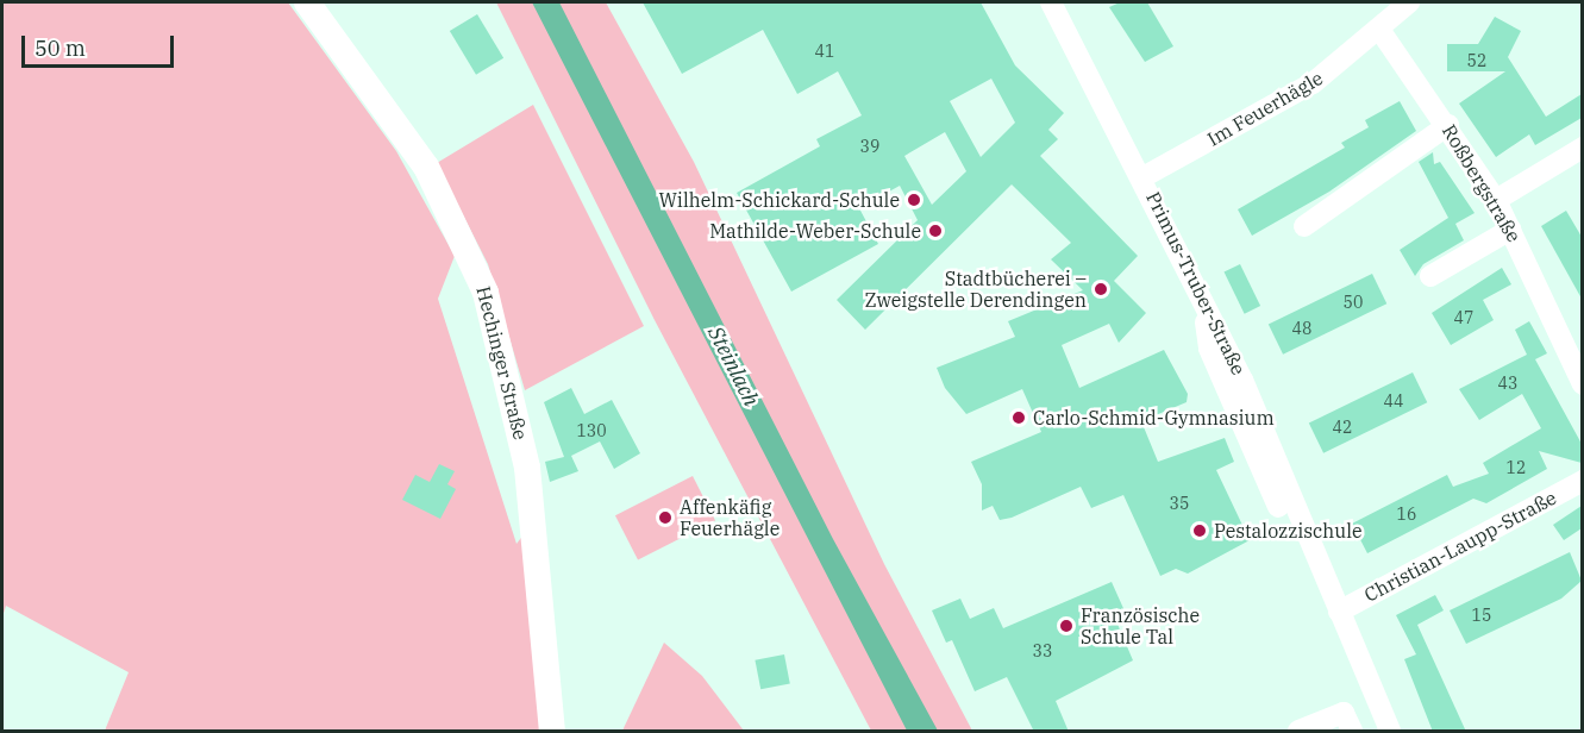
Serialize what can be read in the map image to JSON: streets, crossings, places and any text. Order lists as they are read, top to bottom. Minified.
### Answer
{"streets":{"main road":["Hechinger Straße"],"street":["Im Feuerhägle","Roßbergstraße","Primus-Truber-Straße","Christian-Laupp-Straße"]},"crossings":[["Im Feuerhägle","Roßbergstraße"],["Im Feuerhägle","Primus-Truber-Straße"],["Primus-Truber-Straße","Christian-Laupp-Straße"]],"water":["Steinlach"],"places":["Wilhelm-Schickard-Schule","Mathilde-Weber-Schule","Stadtbücherei – Zweigstelle Derendingen","Carlo-Schmid-Gymnasium","Affenkäfig Feuerhägle","Pestalozzischule","Französische Schule Tal"],"house_numbers":["41","52","39","50","47","48","43","44","42","130","12","35","16","15","33"],"scale_bar":"50 m"}
